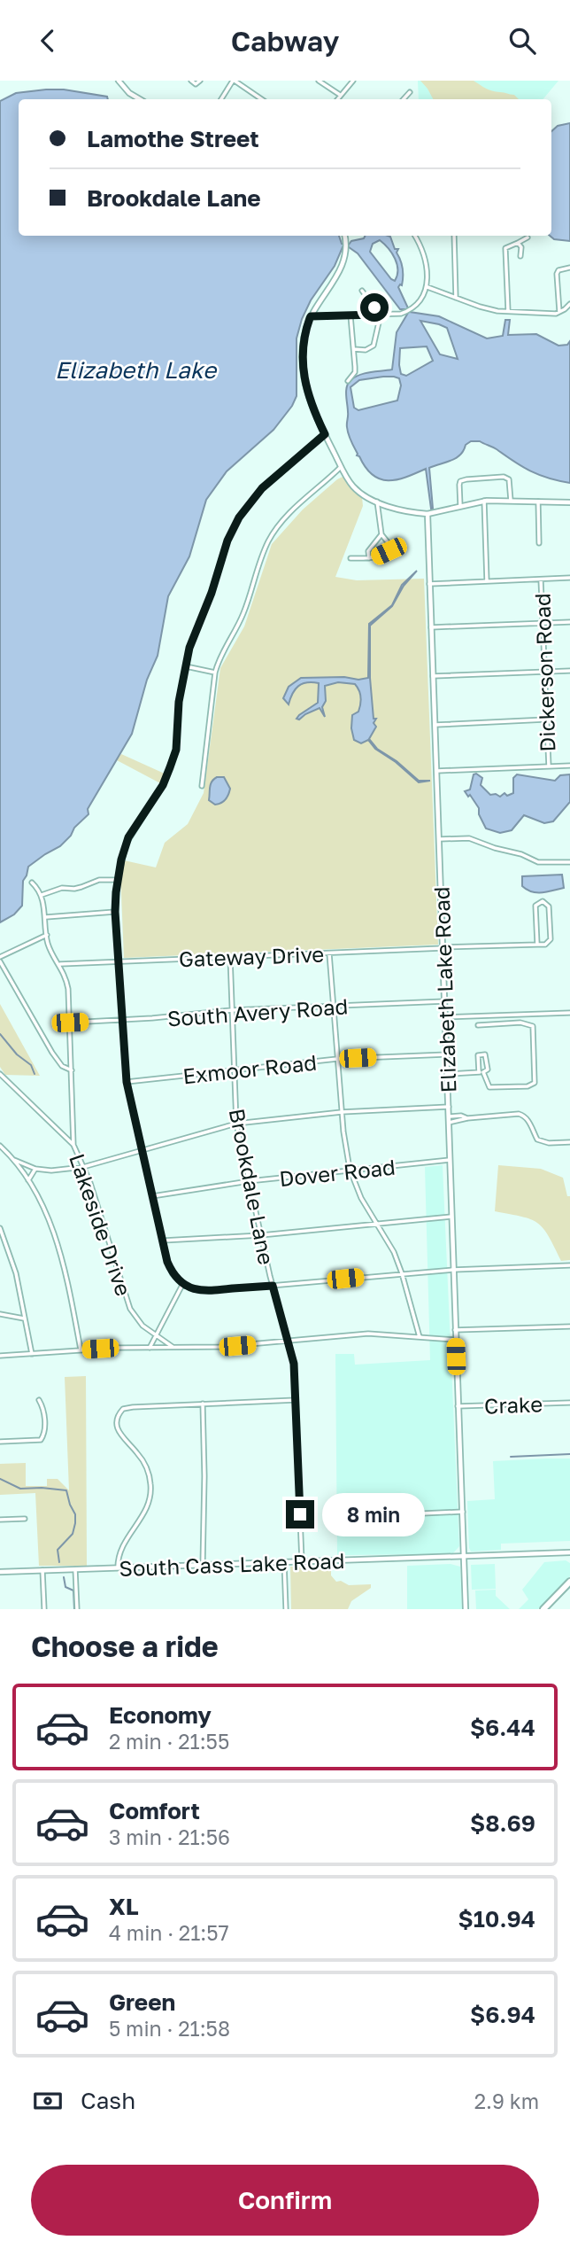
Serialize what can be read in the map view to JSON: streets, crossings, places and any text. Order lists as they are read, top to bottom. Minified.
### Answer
{"streets":{"main road":["Elizabeth Lake Road","South Cass Lake Road"],"street":["Dickerson Road","Gateway Drive","South Avery Road","Exmoor Road","Dover Road","Brookdale Lane","Lakeside Drive","Crake"]},"crossings":[["Gateway Drive","Elizabeth Lake Road"],["Gateway Drive","Brookdale Lane"],["Elizabeth Lake Road","South Avery Road"],["Elizabeth Lake Road","Exmoor Road"],["Elizabeth Lake Road","Dover Road"],["Elizabeth Lake Road","Crake"],["Elizabeth Lake Road","South Cass Lake Road"],["South Avery Road","Brookdale Lane"],["Exmoor Road","Brookdale Lane"],["Dover Road","Brookdale Lane"],["Brookdale Lane","South Cass Lake Road"]],"water":["Elizabeth Lake"],"page":{"header":"Cabway","banner":["Lamothe Street","Brookdale Lane"],"bubble":"8 min","heading":"Choose a ride","list":[{"name":"Economy","note":"2 min · 21:55","value":"$6.44"},{"name":"Comfort","note":"3 min · 21:56","value":"$8.69"},{"name":"XL","note":"4 min · 21:57","value":"$10.94"},{"name":"Green","note":"5 min · 21:58","value":"$6.94"}],"pay":["Cash","2.9 km"],"buttons":"Confirm"}}
